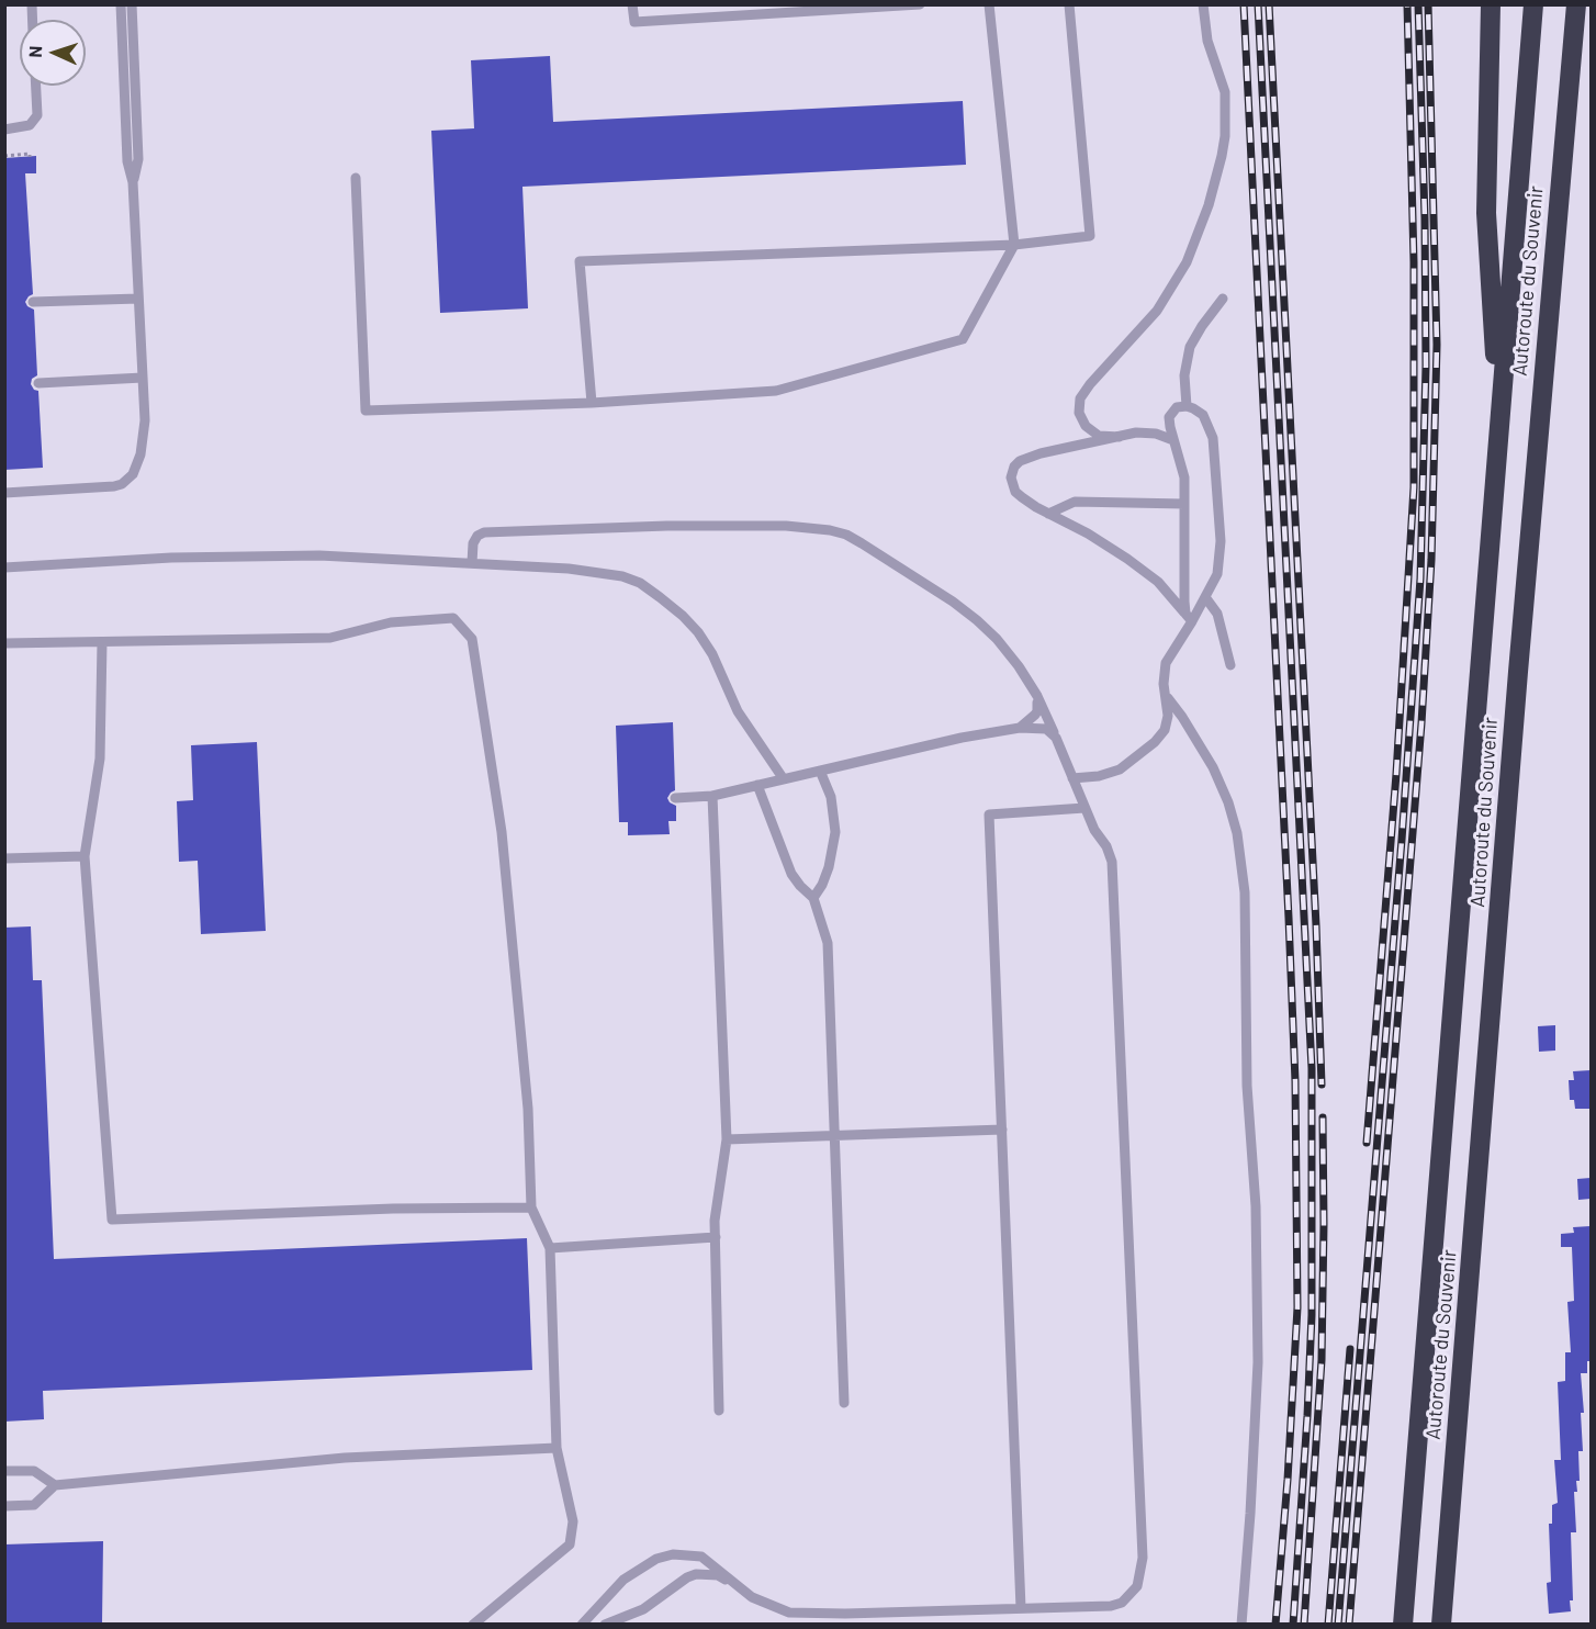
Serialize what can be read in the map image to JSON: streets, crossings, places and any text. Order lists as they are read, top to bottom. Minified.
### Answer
{"streets":{"highway":["Autoroute du Souvenir"]},"north":"left"}
